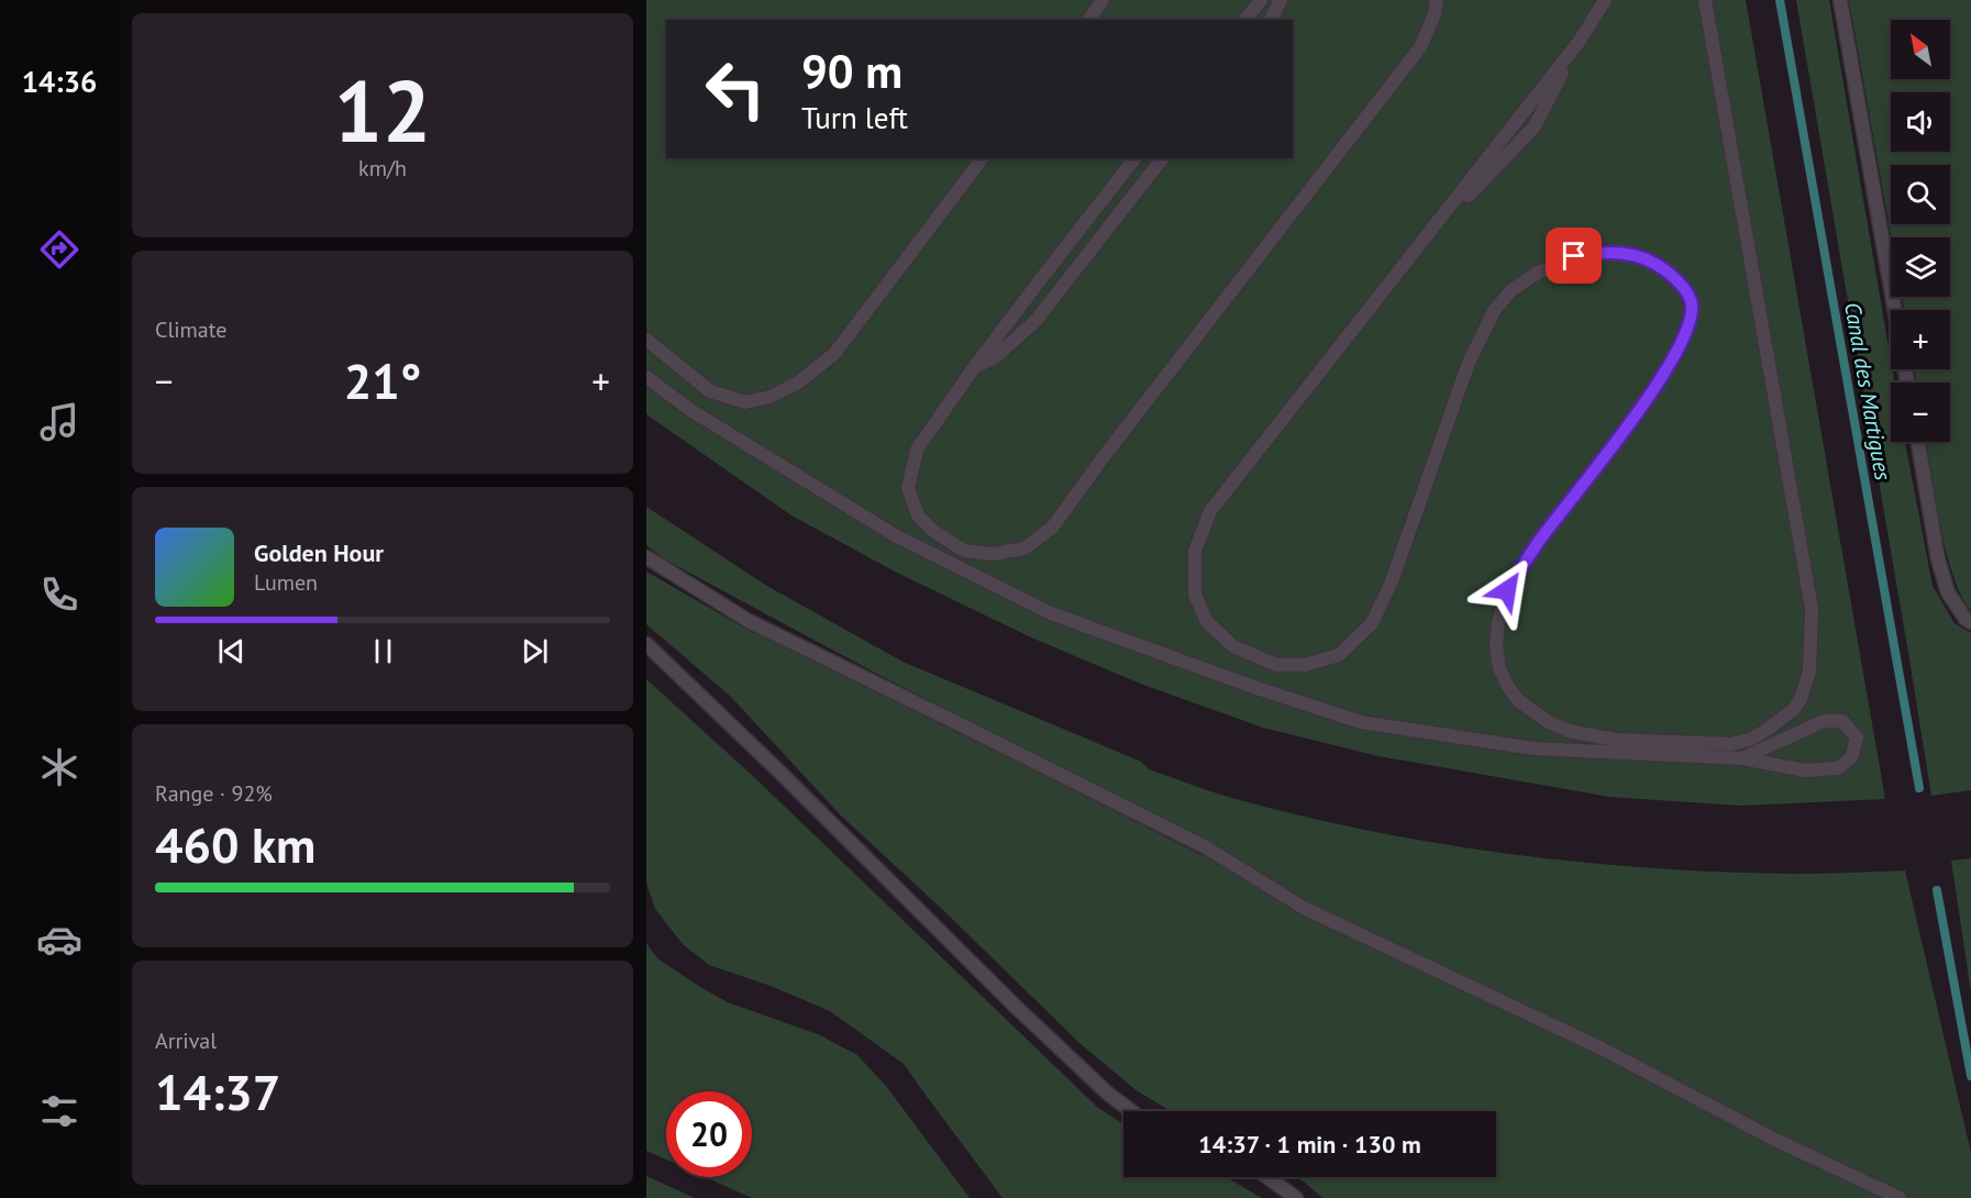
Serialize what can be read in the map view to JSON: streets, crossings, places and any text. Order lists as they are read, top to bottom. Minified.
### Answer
{"water":["Canal des Martigues"],"north":"top left","page":{"tabs":"14:36","tile":[["12","km/h"],"Climate",["Range · 92%","460 km"],["Arrival","14:37"]],"map_buttons":["+","−"],"turn":["90 m","Turn left"],"heat":["−","21°","+"],"song":["Golden Hour","Lumen"],"limit":"20","trip":"14:37 · 1 min · 130 m"}}
